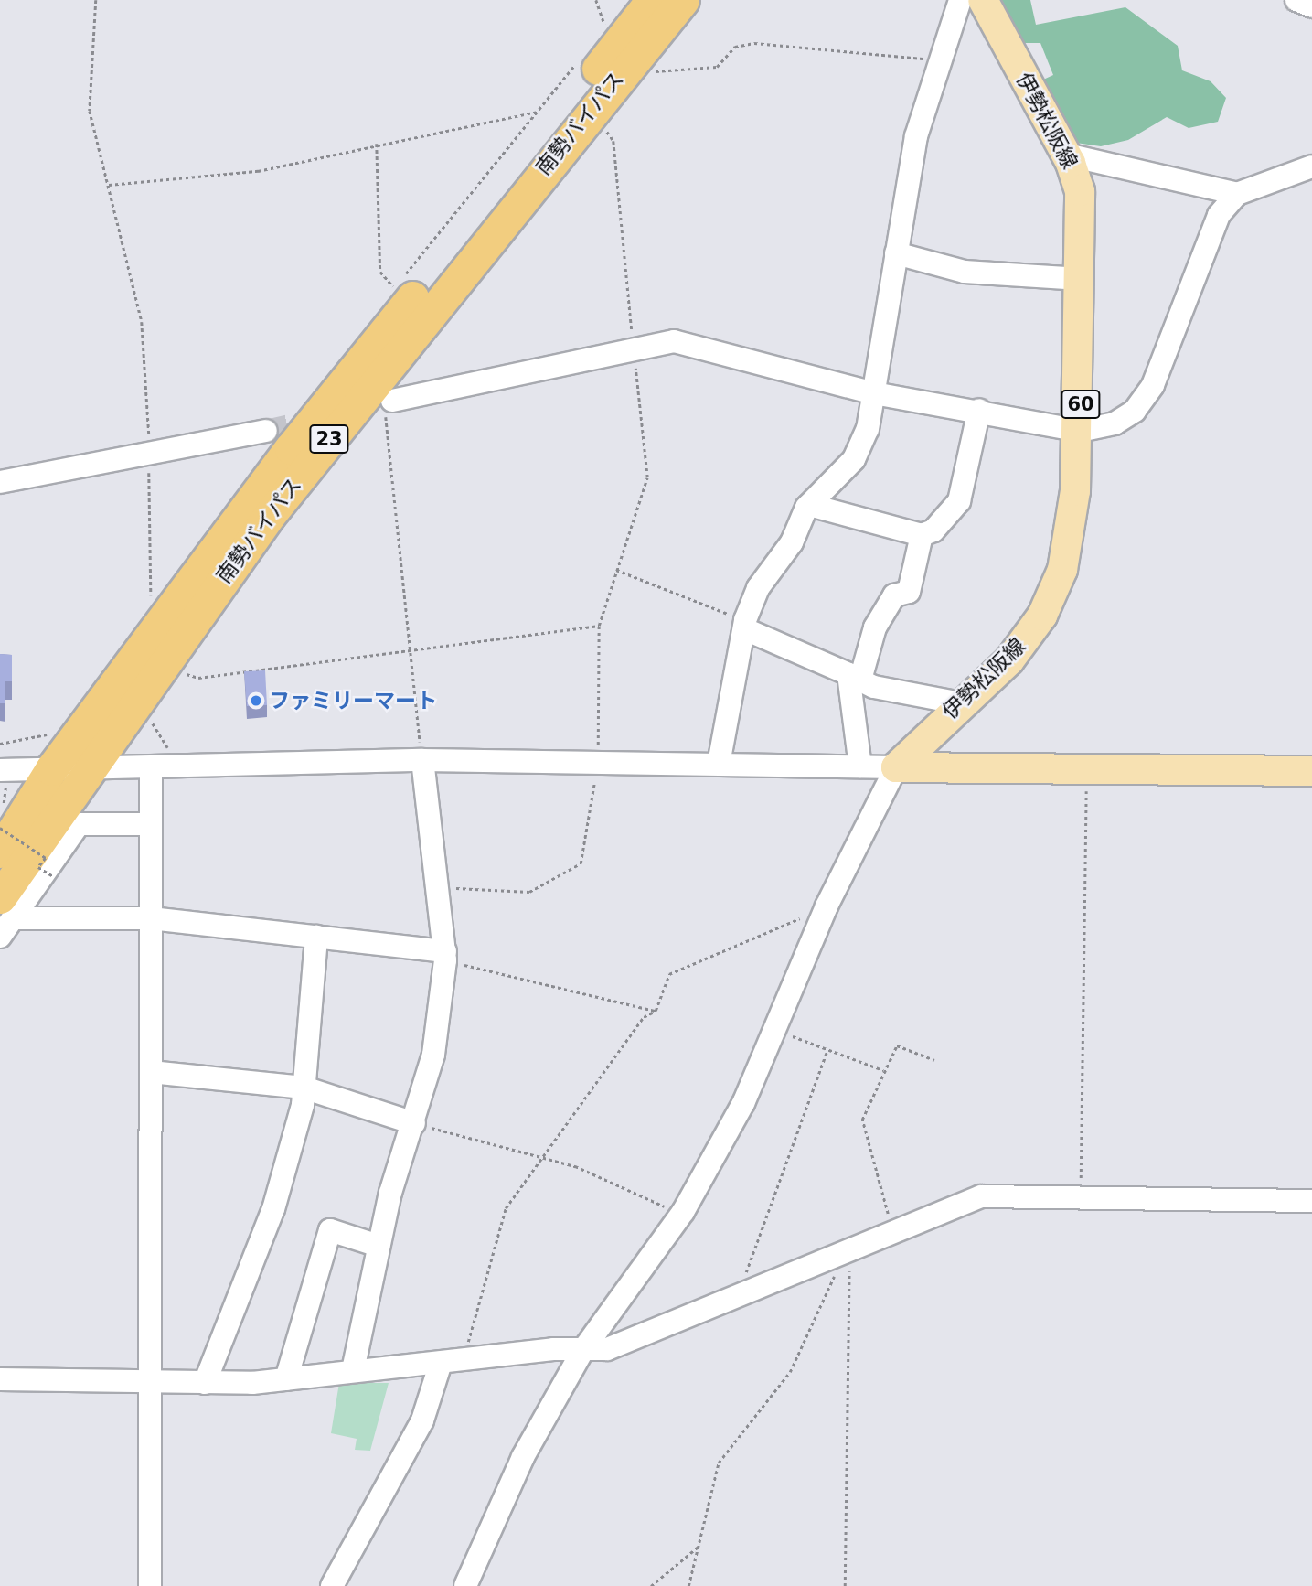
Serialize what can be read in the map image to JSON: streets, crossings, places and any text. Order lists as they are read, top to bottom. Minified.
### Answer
{"streets":{"highway":["南勢バイパス","23"],"main road":["伊勢松阪線","60"]},"places":["ファミリーマート"]}
